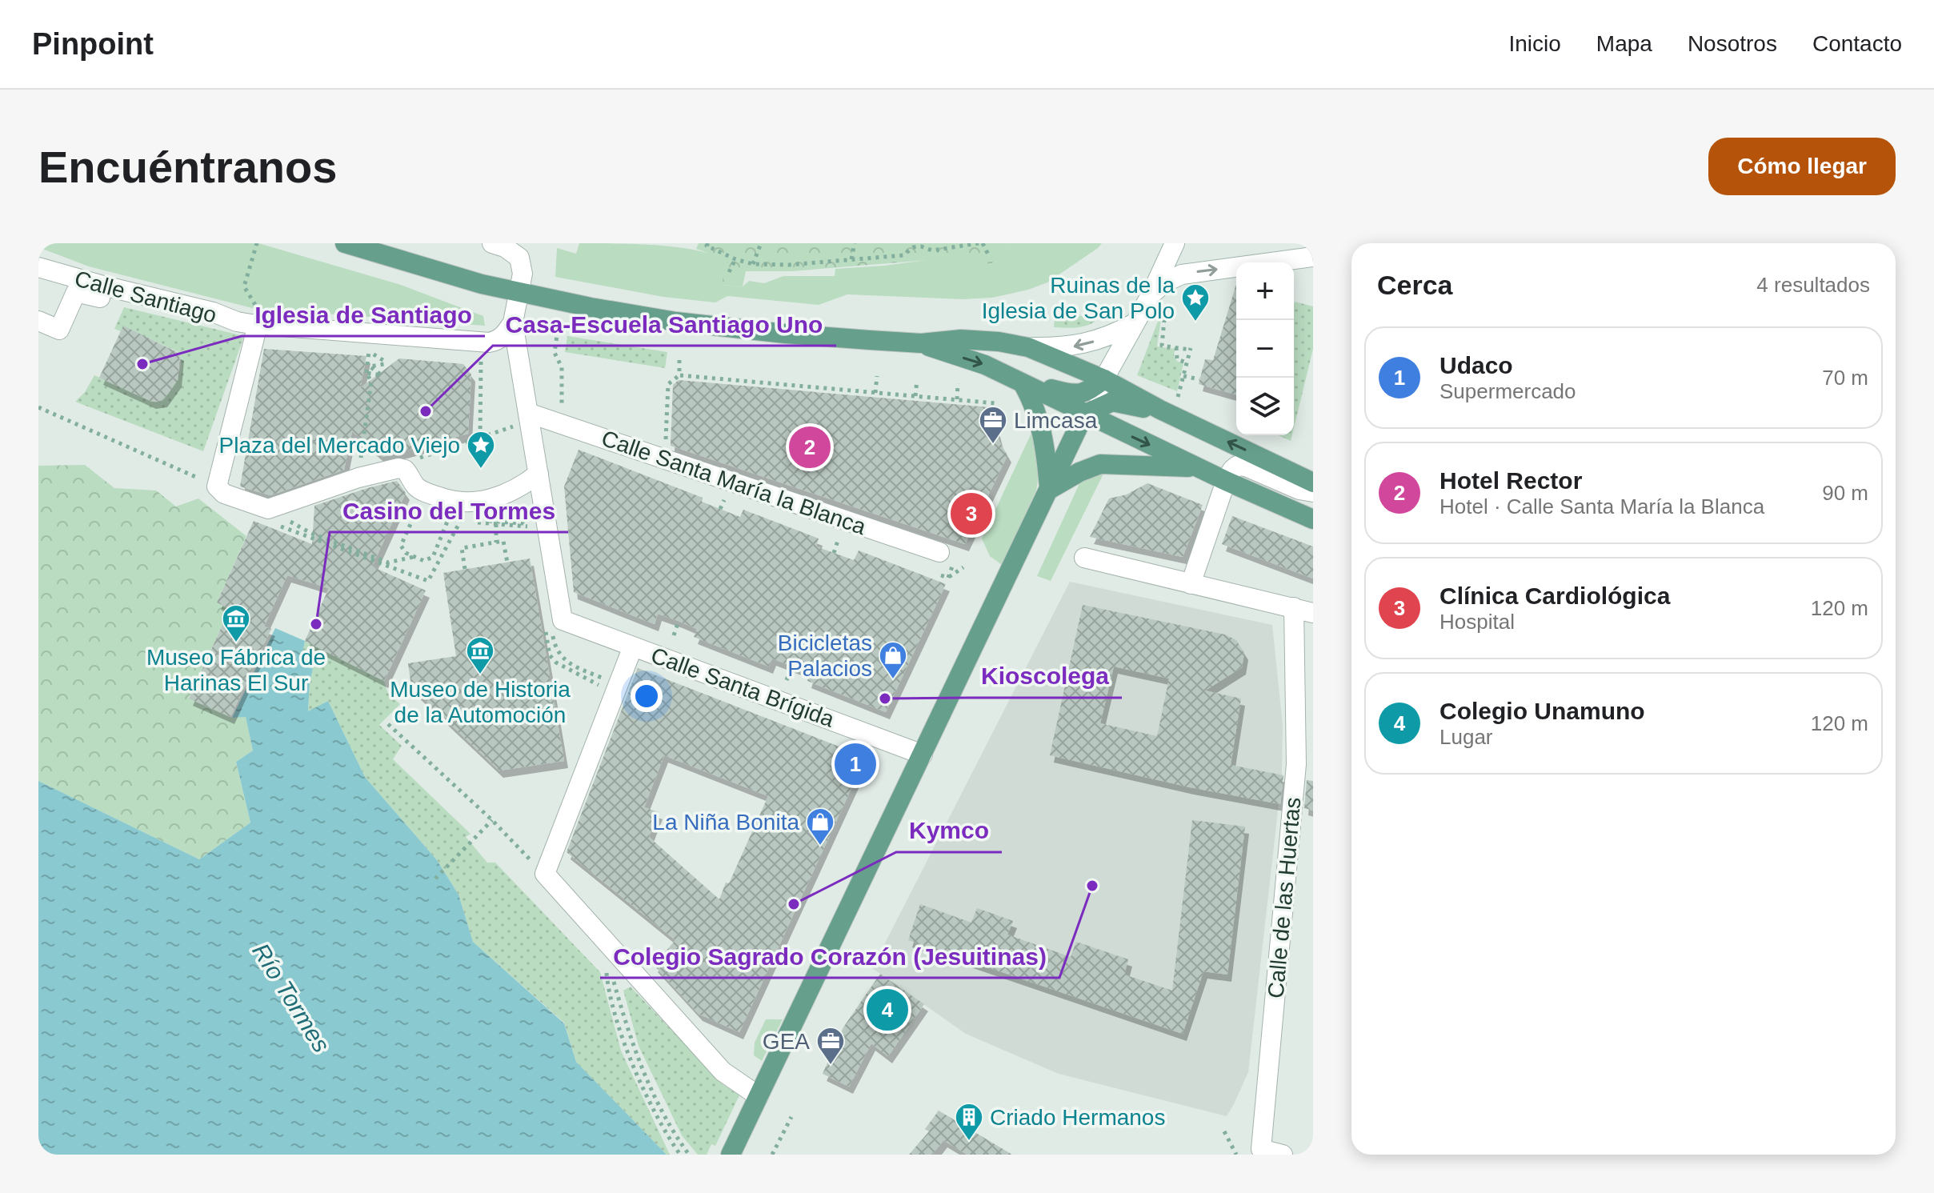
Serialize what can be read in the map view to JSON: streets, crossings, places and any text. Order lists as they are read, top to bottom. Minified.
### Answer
{"streets":{"street":["Calle Santiago","Calle Santa María la Blanca","Calle Santa Brígida","Calle de las Huertas"]},"water":["Río Tormes"],"places":{"place":["Ruinas de la Iglesia de San Polo","Plaza del Mercado Viejo"],"other":["Iglesia de Santiago","Casa-Escuela Santiago Uno","Casino del Tormes","Kioscolega","Colegio Sagrado Corazón (Jesuitinas)","Kymco"],"office":["Limcasa","GEA"],"museum":["Museo Fábrica de Harinas El Sur","Museo de Historia de la Automoción"],"shop":["Bicicletas Palacios","La Niña Bonita"],"building":["Criado Hermanos"]},"page":{"header":"Pinpoint","nav":["Inicio","Mapa","Nosotros","Contacto"],"buttons":"Cómo llegar","title":"Encuéntranos","heading":["Cerca","4 resultados"],"map_buttons":["+","−"],"list":[{"mark":"1","name":"Udaco","note":"Supermercado","value":"70 m"},{"mark":"2","name":"Hotel Rector","note":"Hotel · Calle Santa María la Blanca","value":"90 m"},{"mark":"3","name":"Clínica Cardiológica","note":"Hospital","value":"120 m"},{"mark":"4","name":"Colegio Unamuno","note":"Lugar","value":"120 m"}],"pins":["2","3","1","4"]}}
